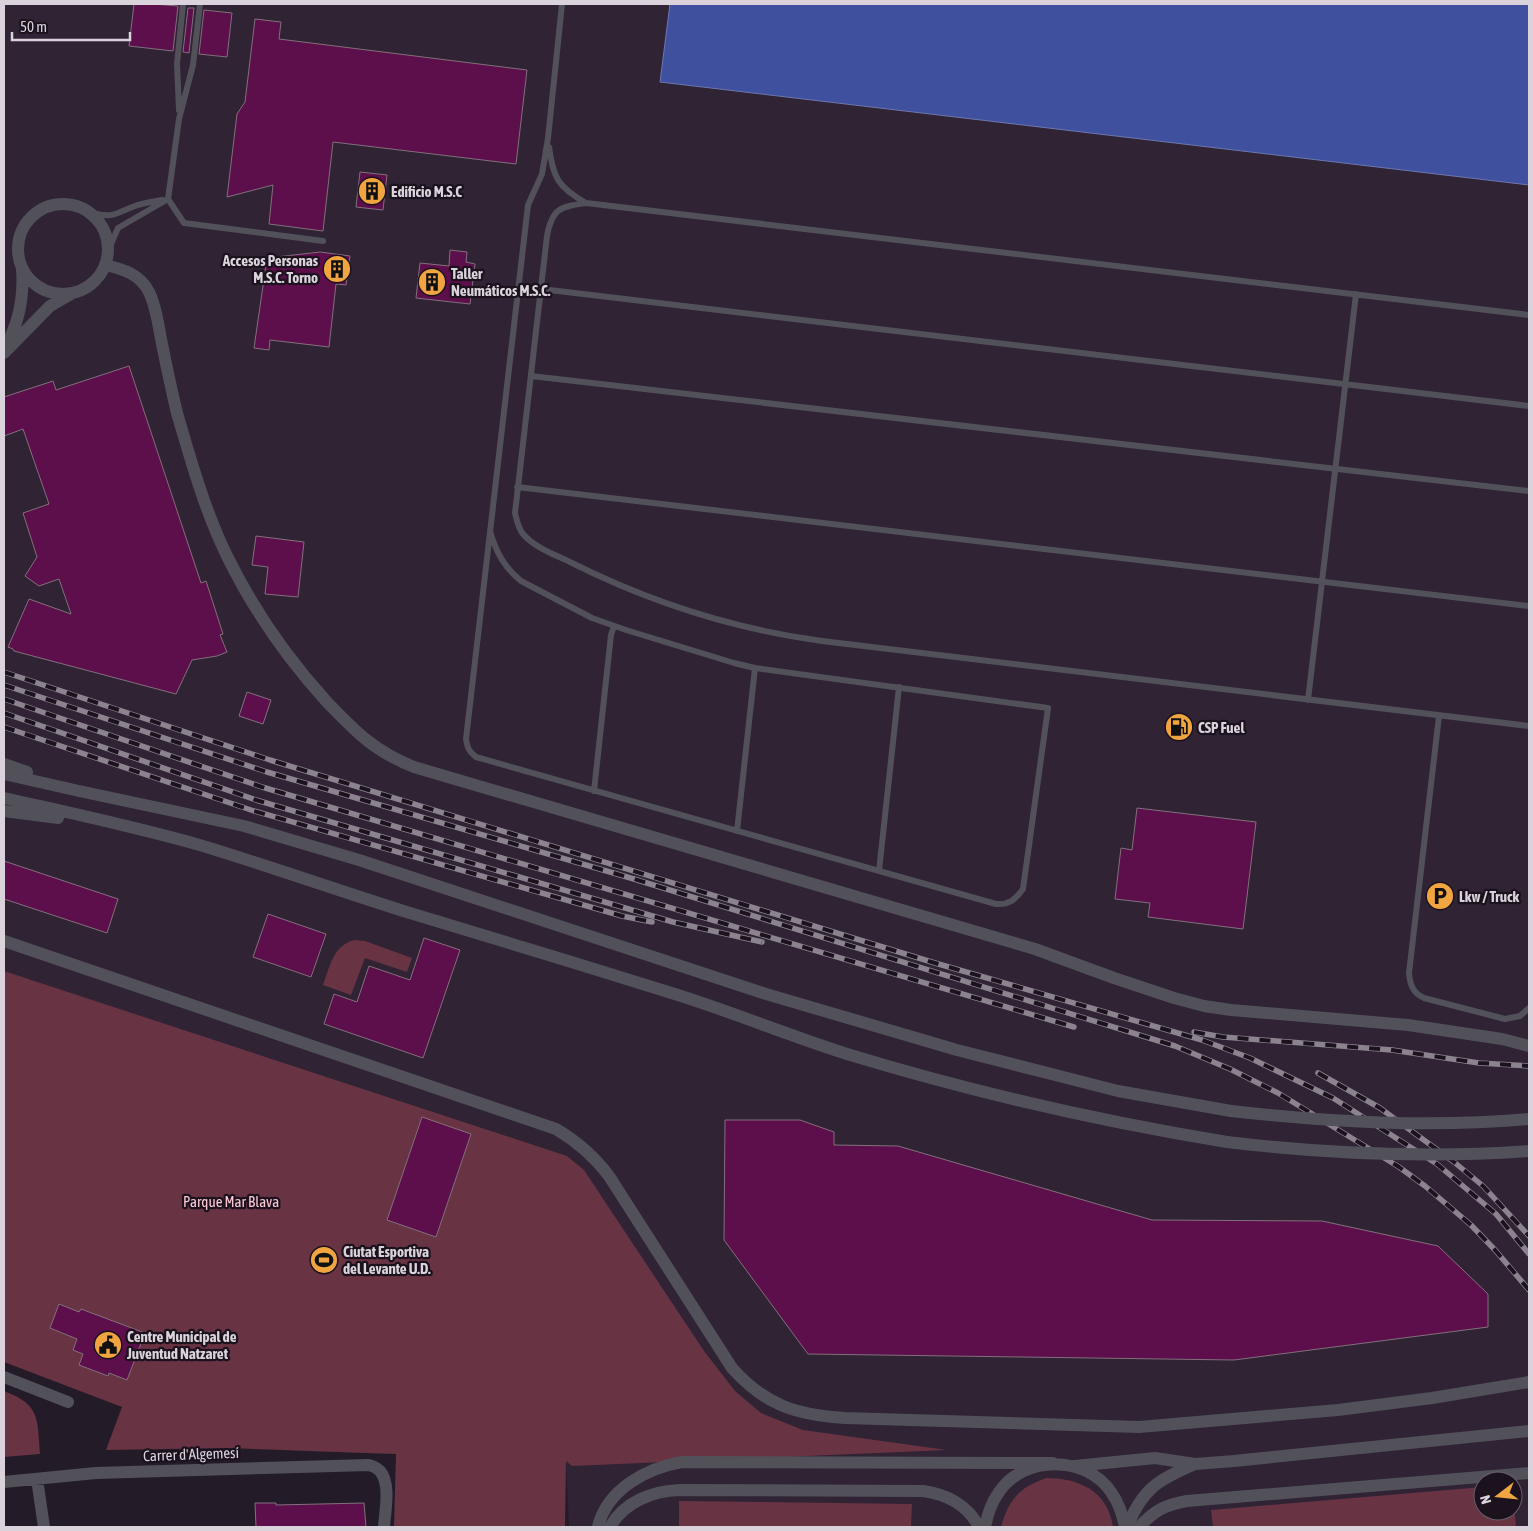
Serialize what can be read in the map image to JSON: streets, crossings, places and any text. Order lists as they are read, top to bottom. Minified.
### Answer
{"streets":{"street":["Carrer d'Algemesí"]},"parks":["Parque Mar Blava"],"places":{"building":["Edificio M.S.C","Accesos Personas M.S.C. Torno","Taller Neumáticos M.S.C."],"fuel station":["CSP Fuel"],"parking":["Lkw / Truck"],"sports":["Ciutat Esportiva del Levante U.D."],"public building":["Centre Municipal de Juventud Natzaret"]},"scale_bar":"50 m","north":"left"}
